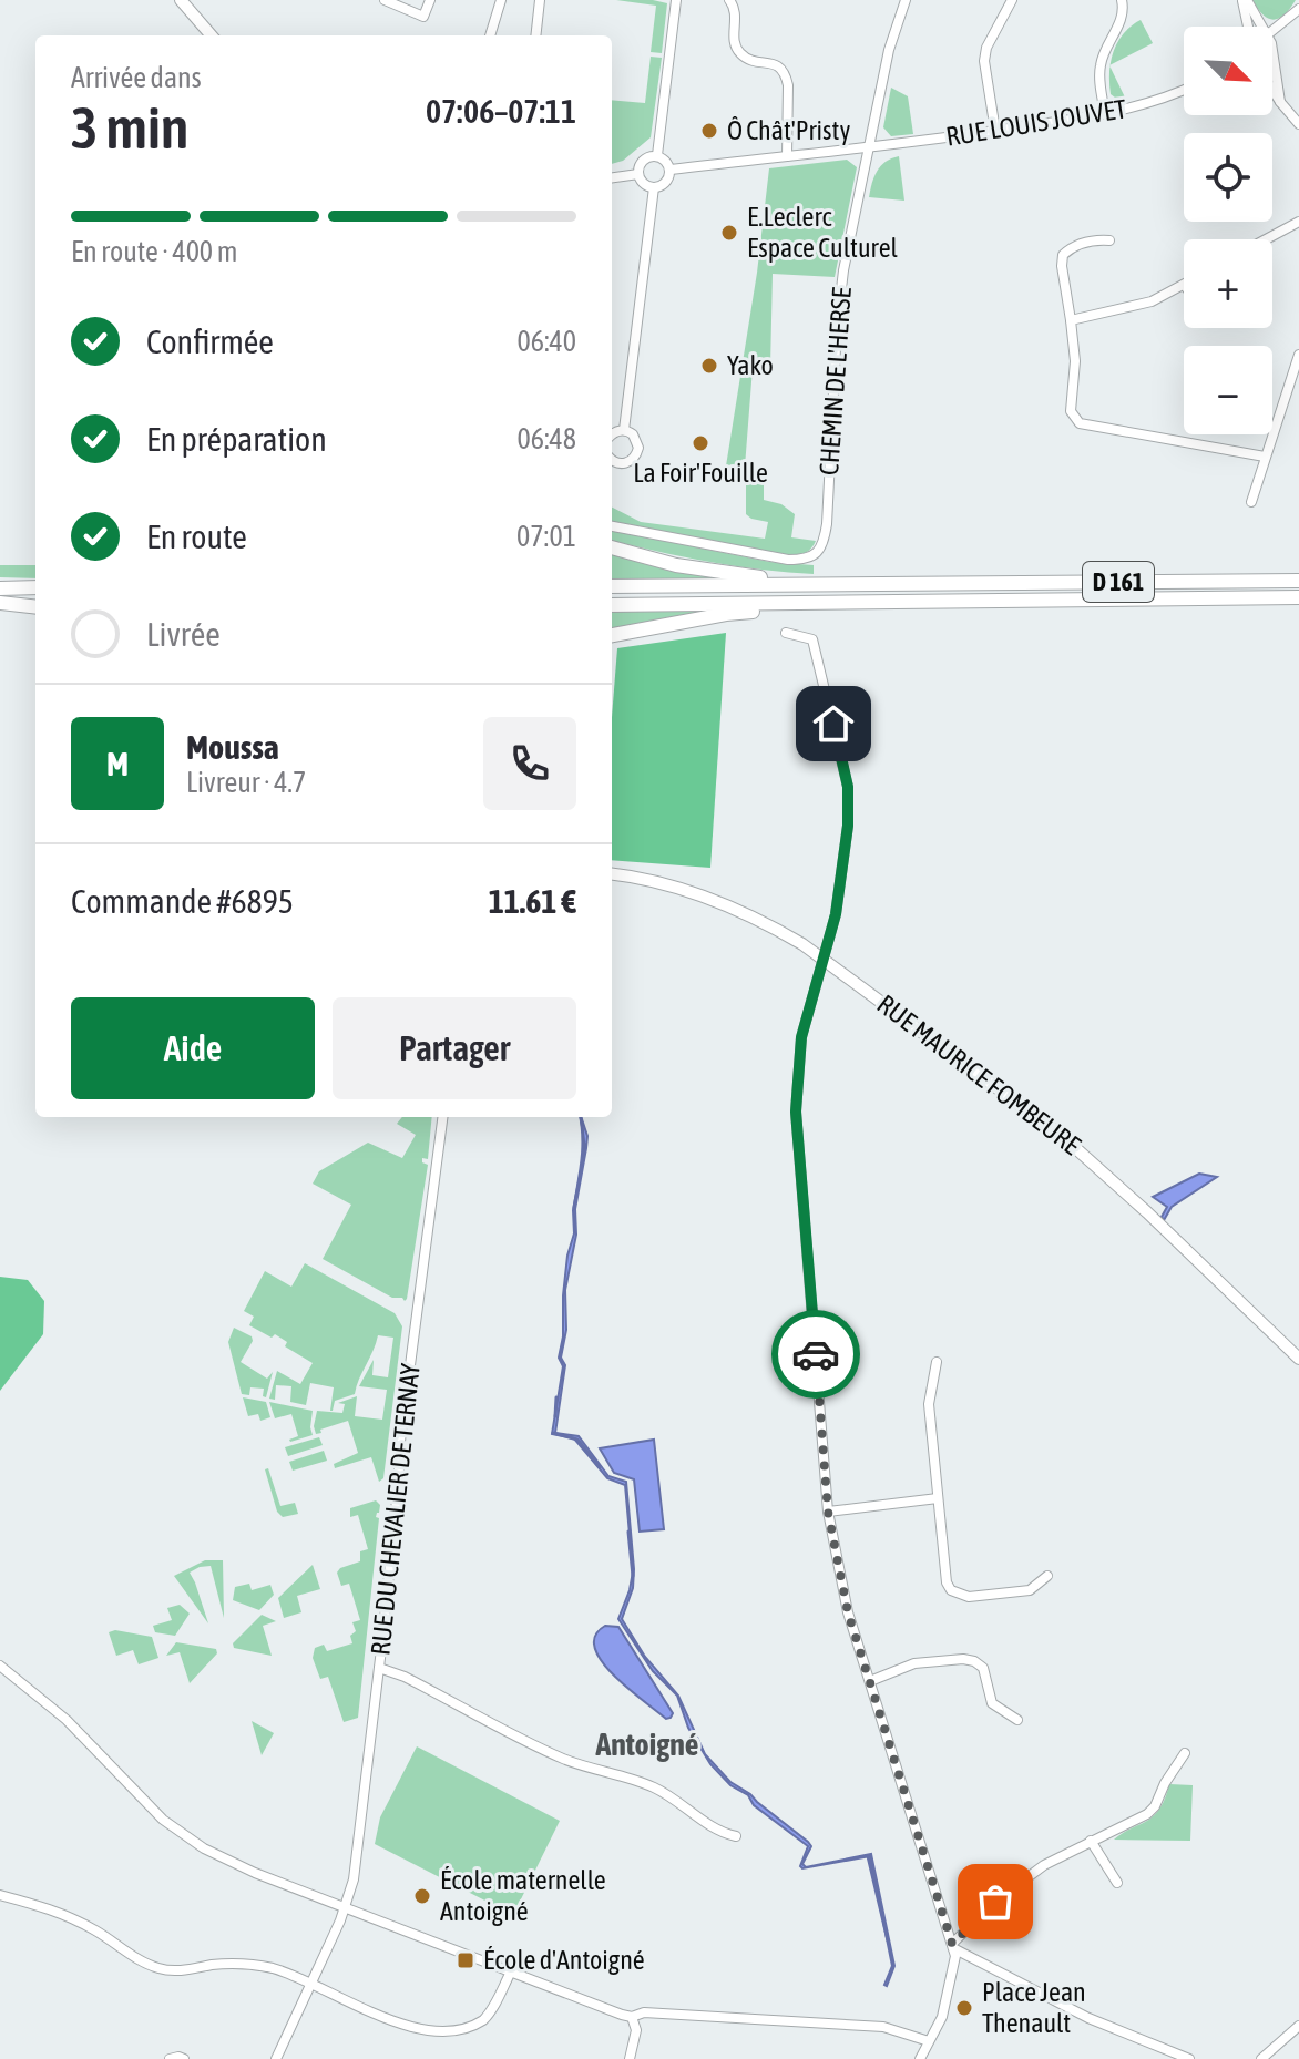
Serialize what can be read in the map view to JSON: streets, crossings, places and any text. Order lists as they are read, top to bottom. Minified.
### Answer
{"streets":{"main road":["D 161"],"street":["RUE LOUIS JOUVET","CHEMIN DE L'HERSE","RUE MAURICE FOMBEURE","RUE DU CHEVALIER DE TERNAY"]},"crossings":[["RUE LOUIS JOUVET","CHEMIN DE L'HERSE"]],"districts":["Antoigné"],"places":{"other":["Ô Chât'Pristy","E.Leclerc Espace Culturel","Yako","La Foir'Fouille","École maternelle Antoigné","Place Jean Thenault"],"transit":["École d'Antoigné"]},"north":"bottom right","page":{"map_buttons":["+","−"],"heading":["3 min","Arrivée dans","07:06–07:11"],"panel":["Moussa","Livreur · 4.7","Commande #6895","11.61 €"],"bar":"En route · 400 m","list":[["Confirmée","06:40"],["En préparation","06:48"],["En route","07:01"],"Livrée"],"round":"M","buttons":["Aide","Partager"]}}
